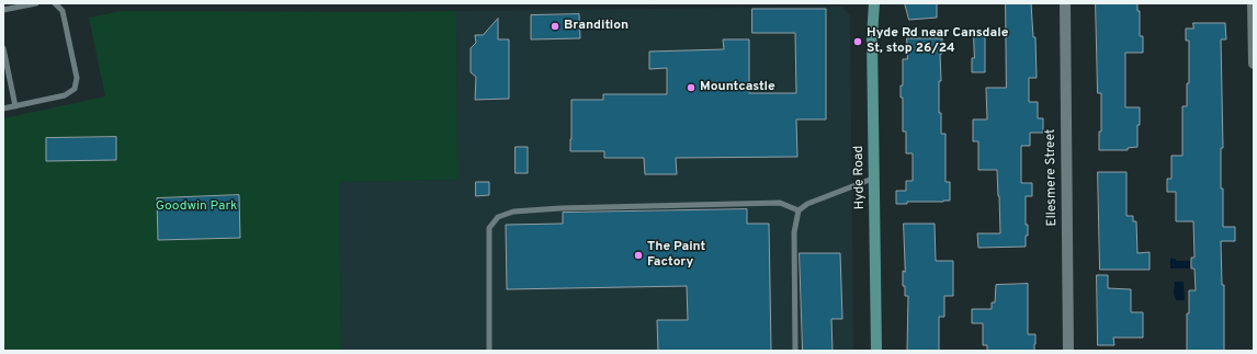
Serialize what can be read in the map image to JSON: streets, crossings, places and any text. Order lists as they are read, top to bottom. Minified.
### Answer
{"streets":{"street":["Hyde Road","Ellesmere Street"]},"parks":["Goodwin Park"],"places":["Brandition","Hyde Rd near Cansdale St, stop 26/24","Mountcastle","The Paint Factory"]}
